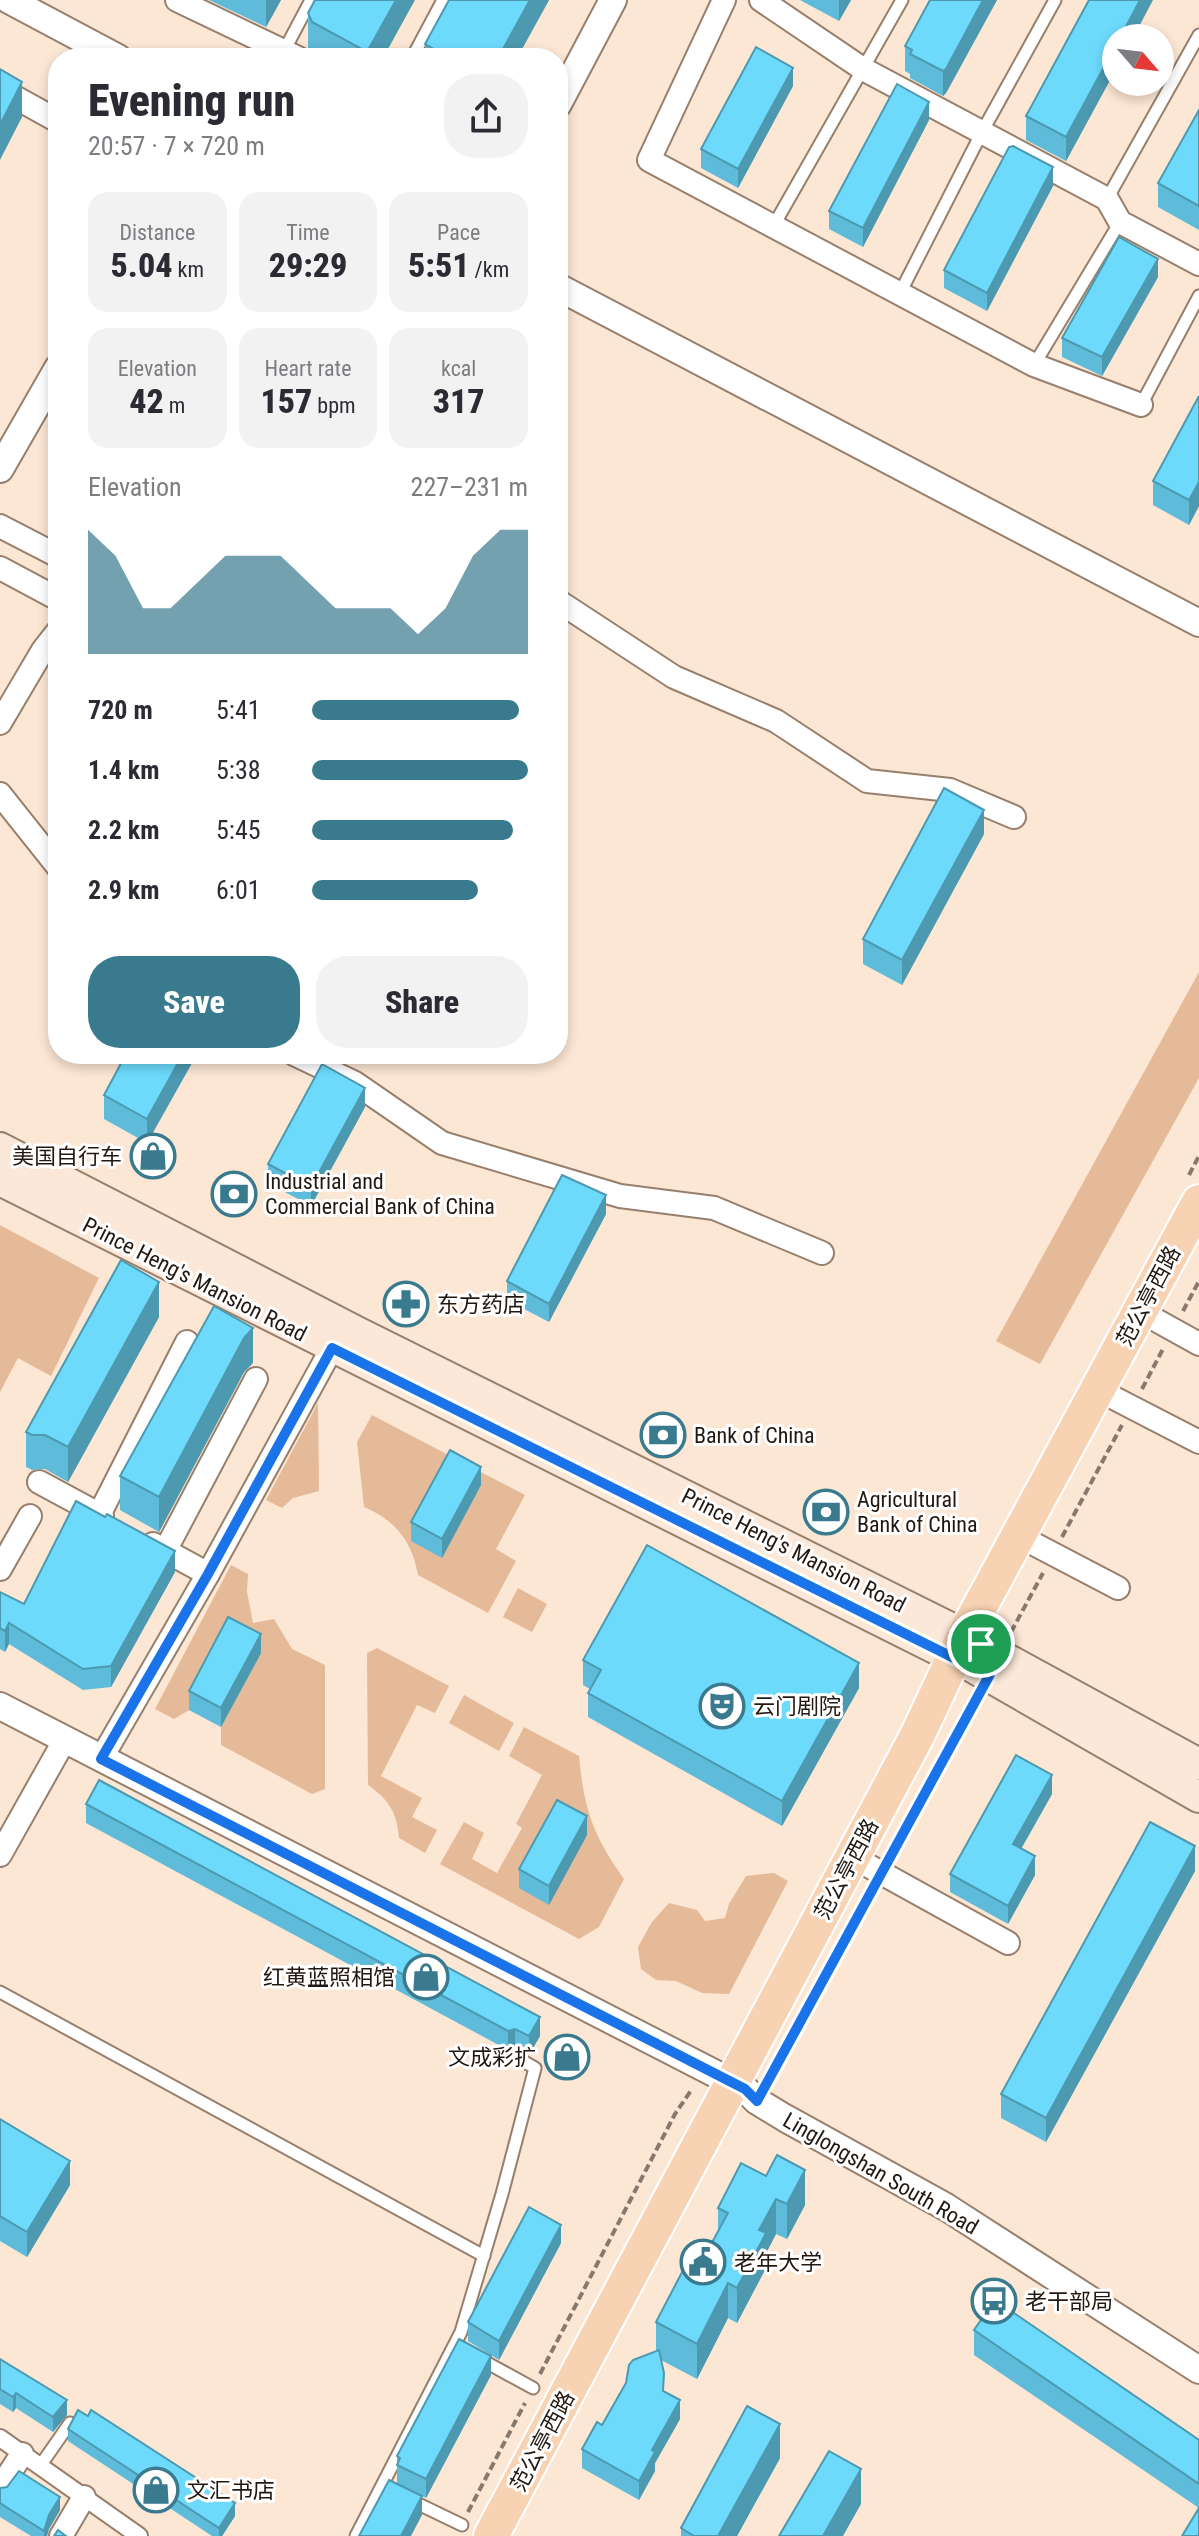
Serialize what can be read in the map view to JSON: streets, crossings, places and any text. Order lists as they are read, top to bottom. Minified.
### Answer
{"streets":{"main road":["Prince Heng's Mansion Road","范公亭西路"],"street":["Linglongshan South Road"]},"crossings":[["Prince Heng's Mansion Road","范公亭西路"],["范公亭西路","Linglongshan South Road"]],"places":{"shop":["美国自行车","红黄蓝照相馆","文成彩扩","文汇书店"],"bank":["Industrial and Commercial Bank of China","Bank of China","Agricultural Bank of China"],"pharmacy":["东方药店"],"theatre":["云门剧院"],"public building":["老年大学"],"bus stop":["老干部局"]},"north":"bottom right","page":{"heading":["Evening run","20:57 · 7 × 720 m"],"stats":[["Distance","5.04 km"],["Time","29:29"],["Pace","5:51 /km"],["Elevation","42 m"],["Heart rate","157 bpm"],["kcal","317"]],"chart":["Elevation","227–231 m"],"list":[{"name":"720 m","note":"5:41"},{"name":"1.4 km","note":"5:38"},{"name":"2.2 km","note":"5:45"},{"name":"2.9 km","note":"6:01"}],"buttons":["Save","Share"]}}
